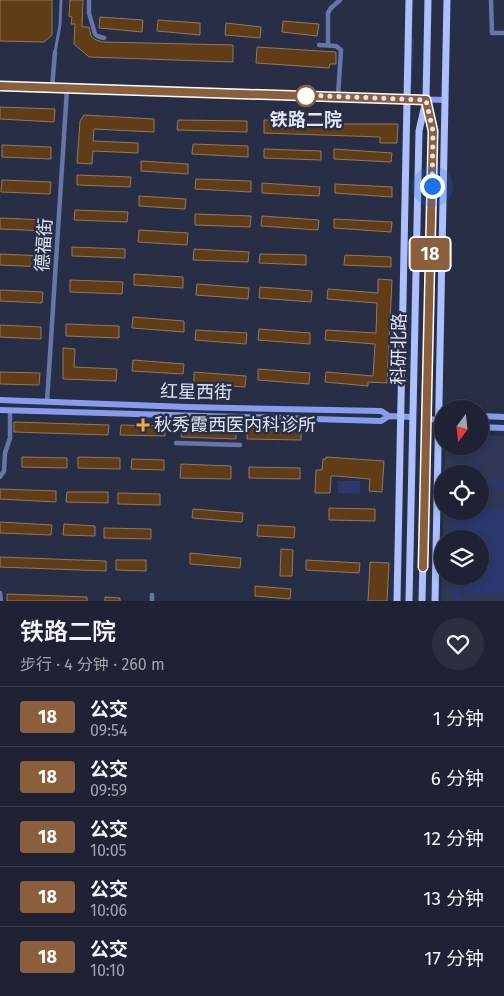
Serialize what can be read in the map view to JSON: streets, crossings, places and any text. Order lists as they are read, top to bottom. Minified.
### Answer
{"streets":{"main road":["科研北路","红星西街"],"street":["德福街"]},"crossings":[["德福街","红星西街"],["科研北路","红星西街"]],"places":{"other":["铁路二院"],"health":["秋秀霞西医内科诊所"]},"lines":["bus line 18"],"north":"bottom","page":{"on_map":"18","heading":["铁路二院","步行 · 4 分钟 · 260 m"],"list":[{"mark":"18","name":"公交","note":"09:54","value":"1 分钟"},{"mark":"18","name":"公交","note":"09:59","value":"6 分钟"},{"mark":"18","name":"公交","note":"10:05","value":"12 分钟"},{"mark":"18","name":"公交","note":"10:06","value":"13 分钟"},{"mark":"18","name":"公交","note":"10:10","value":"17 分钟"}]}}
